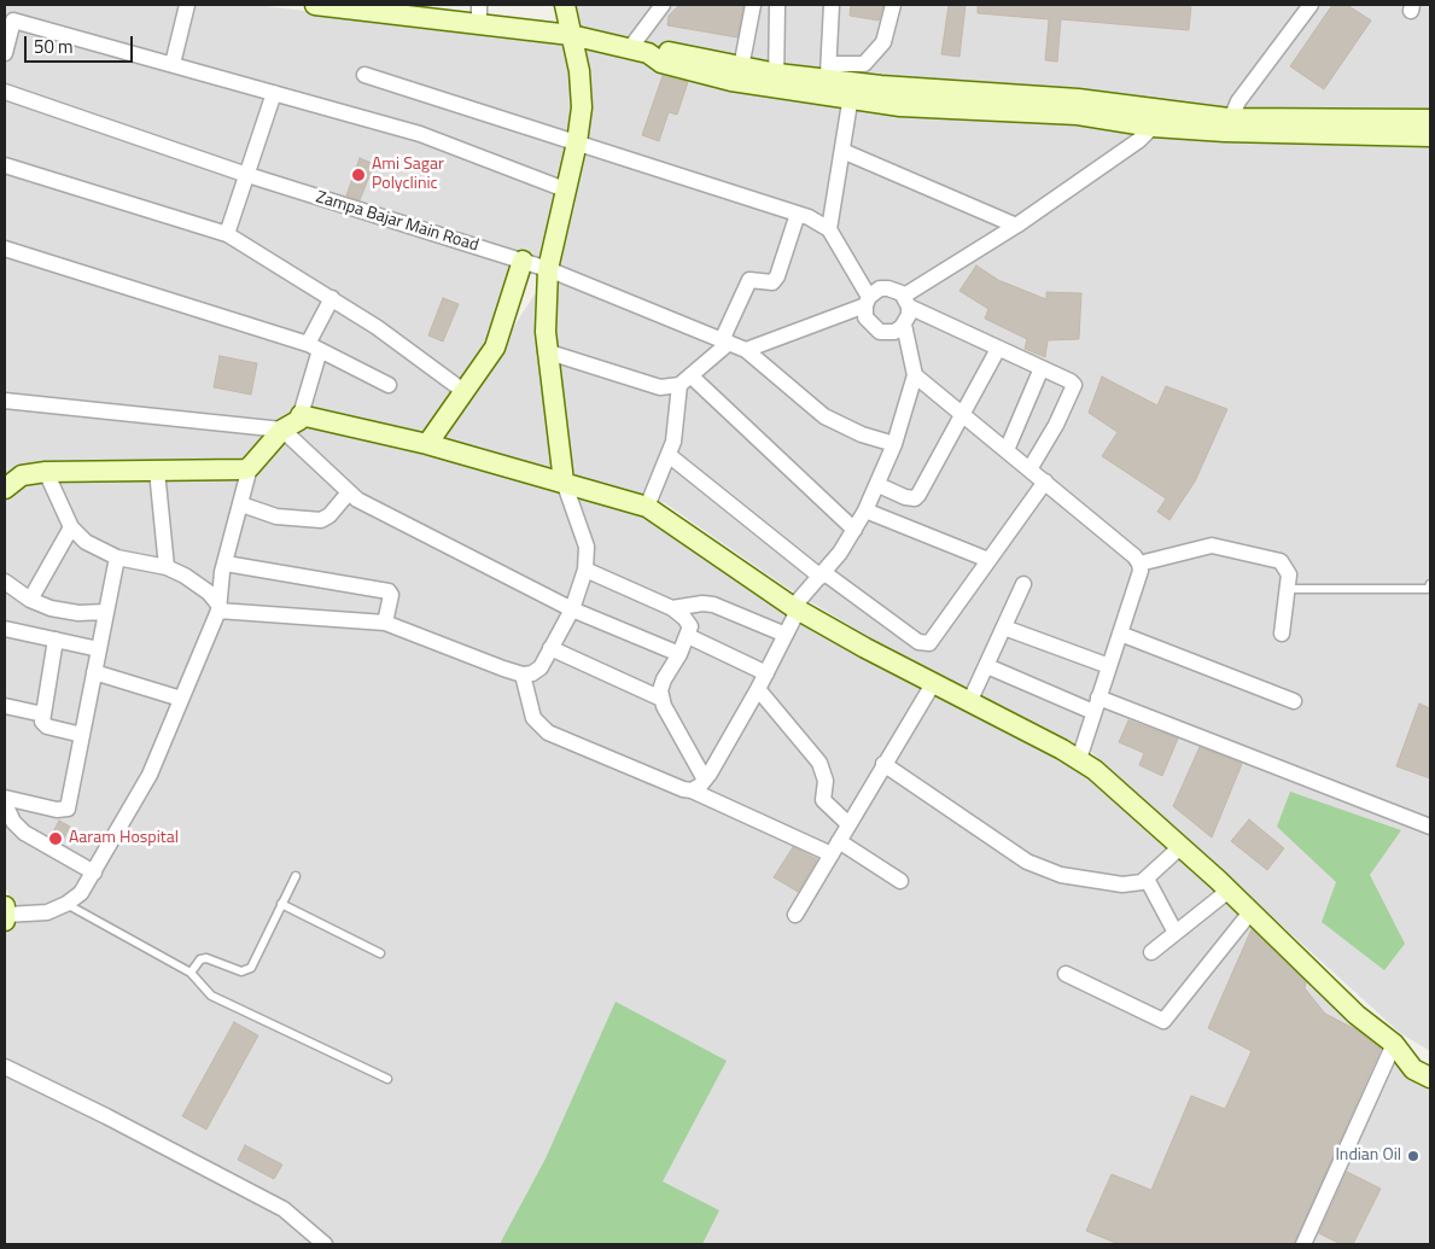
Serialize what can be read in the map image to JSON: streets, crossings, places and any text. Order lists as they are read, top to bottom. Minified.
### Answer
{"streets":{"street":["Zampa Bajar Main Road"]},"places":["Ami Sagar Polyclinic","Aaram Hospital","Indian Oil"],"scale_bar":"50 m"}
